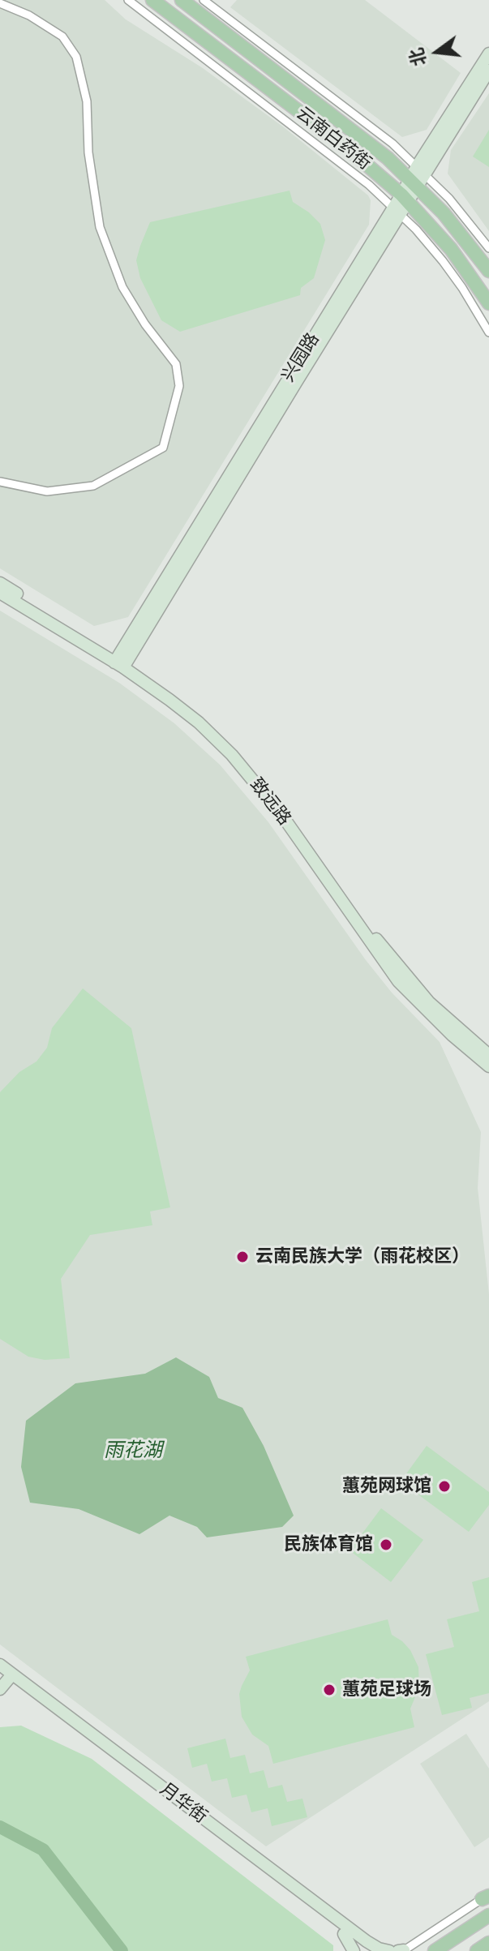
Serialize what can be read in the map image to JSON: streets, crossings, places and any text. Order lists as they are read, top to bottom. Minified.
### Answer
{"streets":{"main road":["云南白药街","兴园路","致远路","月华街"]},"crossings":[["云南白药街","兴园路"],["兴园路","致远路"]],"water":["雨花湖"],"places":["云南民族大学（雨花校区）","蕙苑网球馆","民族体育馆","蕙苑足球场"],"north":"left"}
